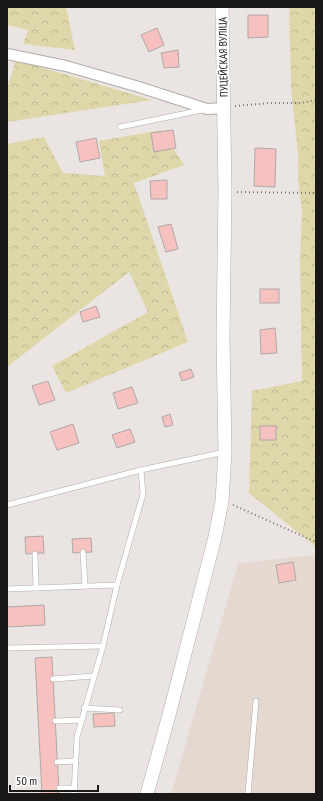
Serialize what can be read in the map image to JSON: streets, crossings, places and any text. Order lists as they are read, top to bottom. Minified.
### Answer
{"streets":{"street":["ПУЦЕЙСКАЯ ВУЛІЦА"]},"scale_bar":"50 m"}
